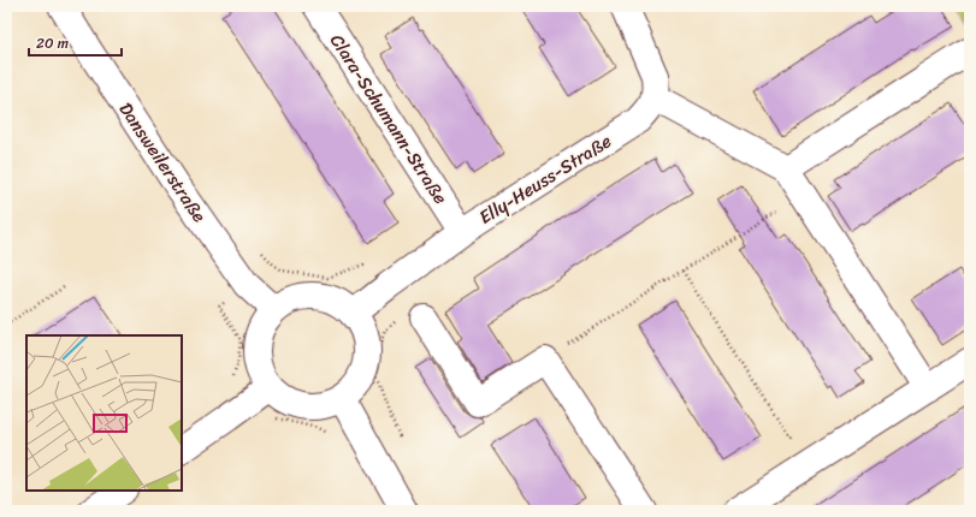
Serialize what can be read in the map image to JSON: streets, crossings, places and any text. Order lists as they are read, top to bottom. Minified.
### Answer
{"streets":{"street":["Clara-Schumann-Straße","Dansweilerstraße","Elly-Heuss-Straße"]},"crossings":[["Clara-Schumann-Straße","Elly-Heuss-Straße"],["Dansweilerstraße","Elly-Heuss-Straße"]],"scale_bar":"20 m"}
